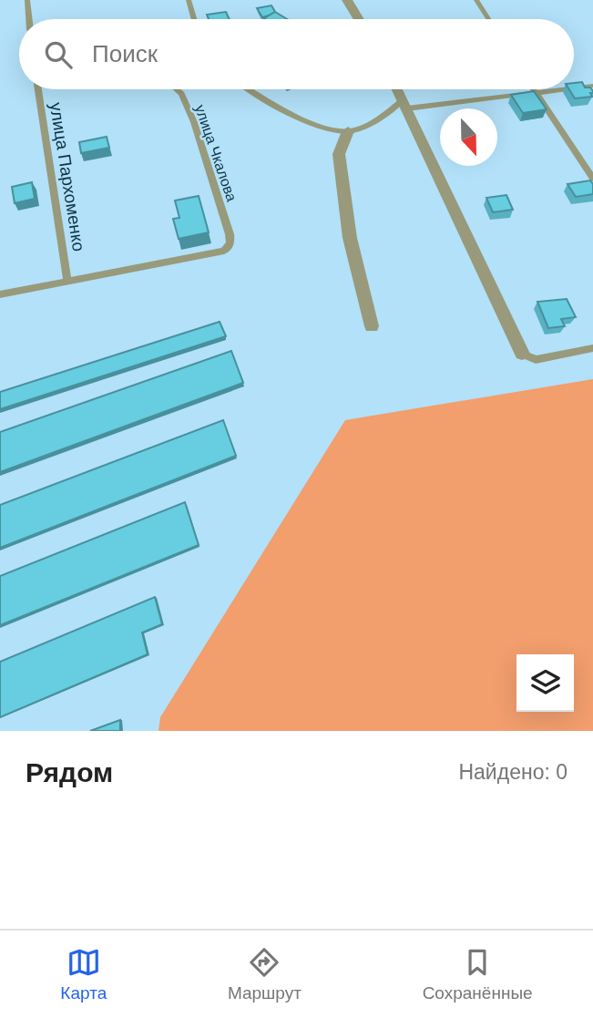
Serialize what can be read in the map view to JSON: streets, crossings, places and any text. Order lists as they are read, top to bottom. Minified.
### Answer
{"streets":{"lane":["улица Чкалова","улица Пархоменко"]},"crossings":[["улица Чкалова","улица Пархоменко"]],"north":"bottom","page":{"search":"Поиск","heading":["Рядом","Найдено: 0"],"nav":["Карта","Маршрут","Сохранённые"]}}
